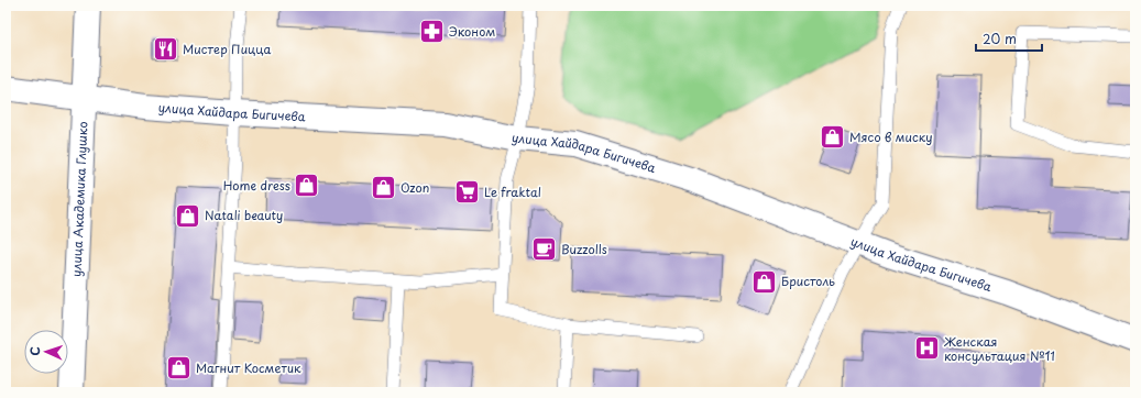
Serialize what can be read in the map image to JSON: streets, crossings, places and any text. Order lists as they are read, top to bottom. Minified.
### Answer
{"streets":{"street":["улица Хайдара Бигичева","улица Академика Глушко"]},"crossings":[["улица Хайдара Бигичева","улица Академика Глушко"]],"places":{"pharmacy":["Эконом"],"restaurant":["Мистер Пицца"],"shop":["Мясо в миску","Home dress","Ozon","Natali beauty","Бристоль","Магнит Косметик"],"supermarket":["Le fraktal"],"cafe":["Buzzolls"],"hospital":["Женская консультация №11"]},"scale_bar":"20 m","north":"left"}
